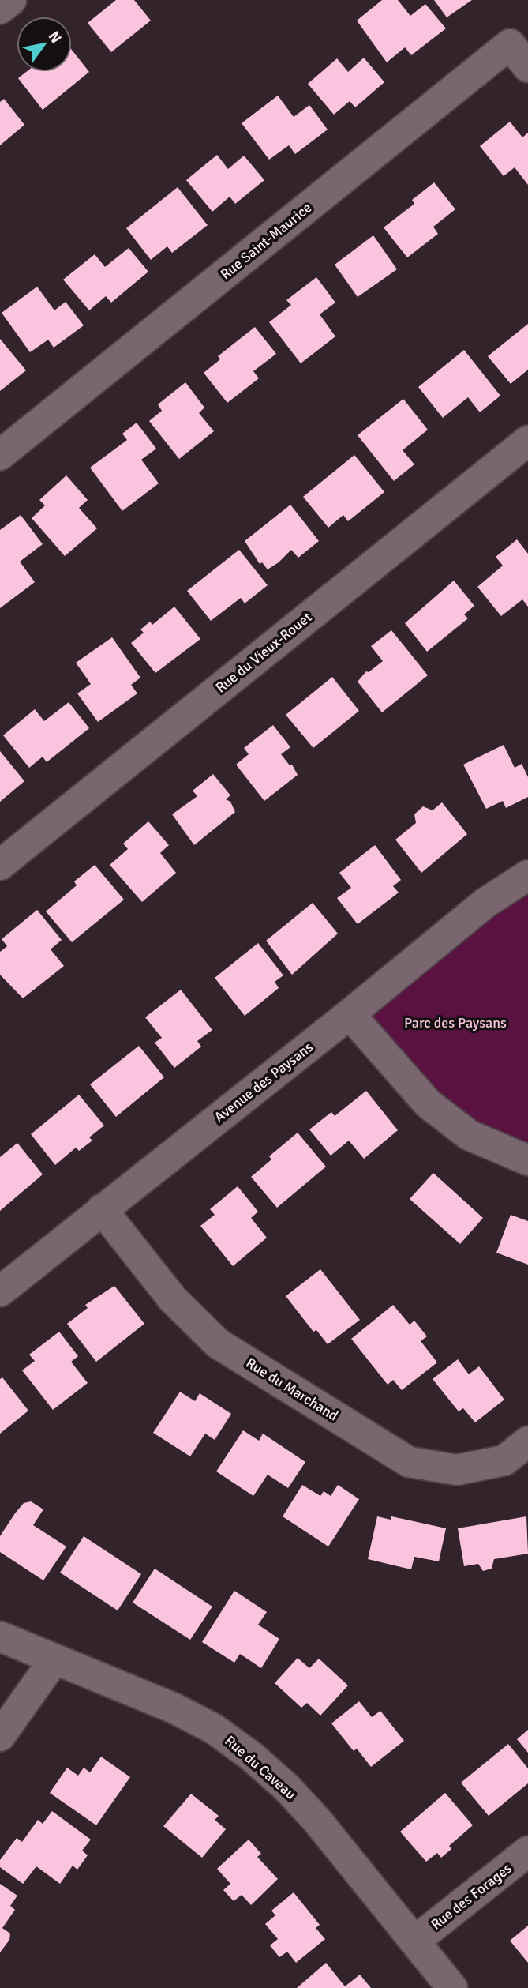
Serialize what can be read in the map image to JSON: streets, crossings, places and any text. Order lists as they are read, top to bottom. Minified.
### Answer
{"streets":{"street":["Rue Saint-Maurice","Rue du Vieux-Rouet","Avenue des Paysans","Rue du Marchand","Rue du Caveau","Rue des Forages"]},"crossings":[["Avenue des Paysans","Rue du Marchand"],["Rue du Caveau","Rue des Forages"]],"parks":["Parc des Paysans"],"north":"top right"}
